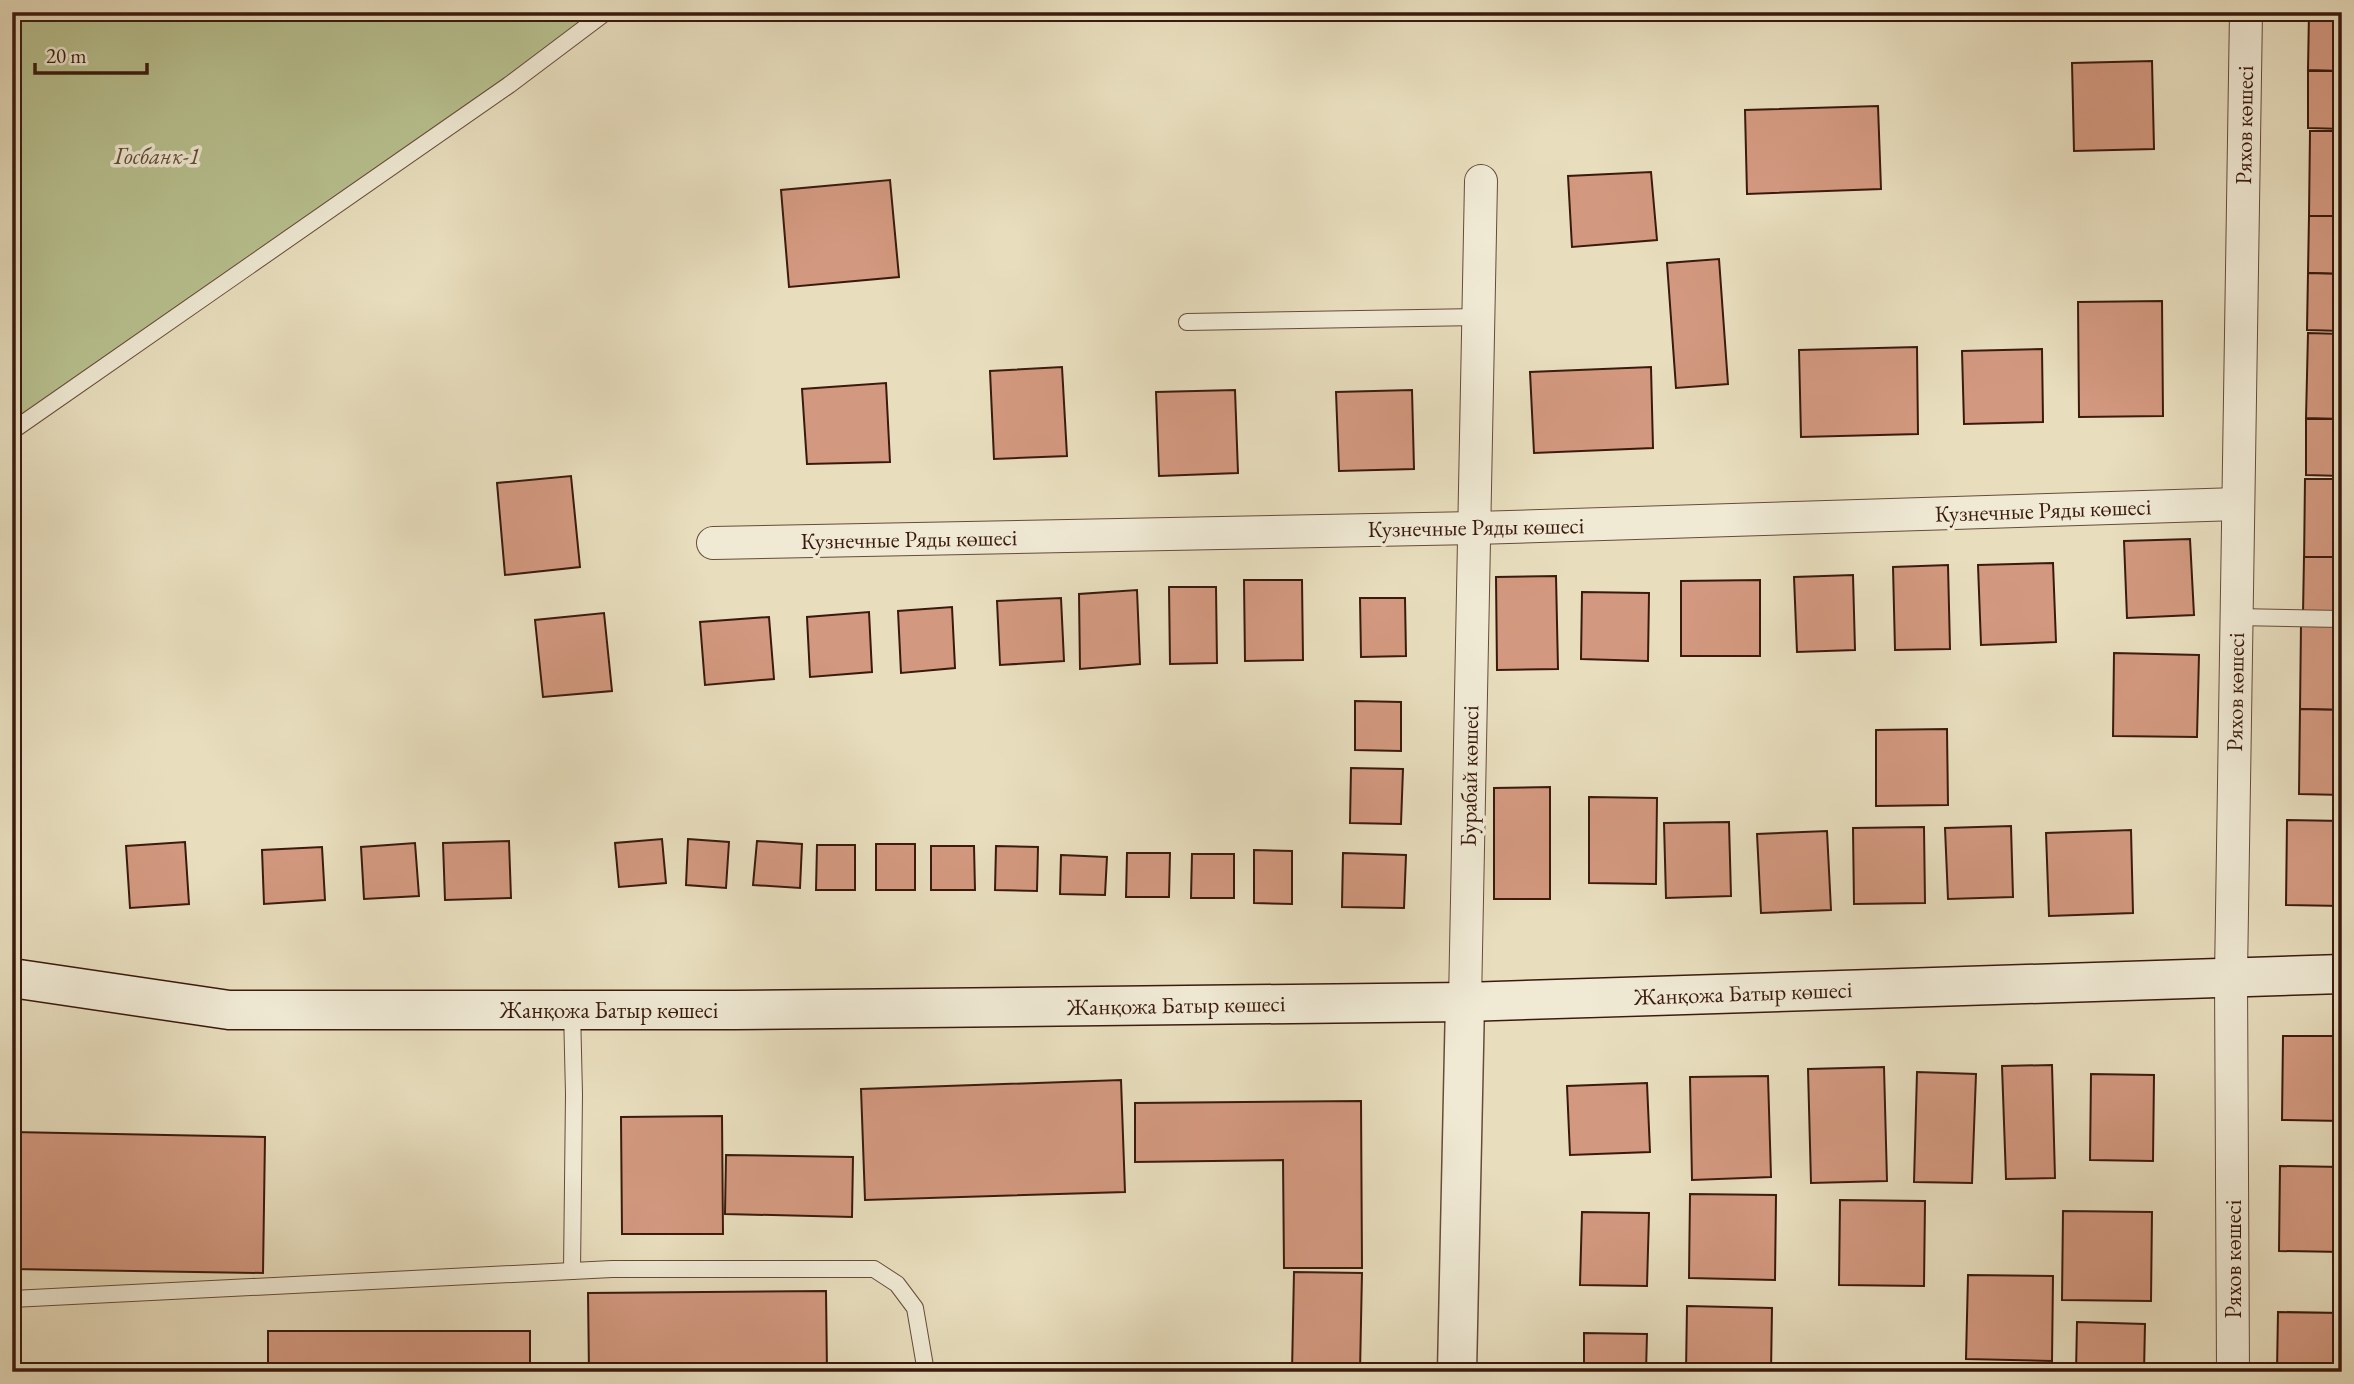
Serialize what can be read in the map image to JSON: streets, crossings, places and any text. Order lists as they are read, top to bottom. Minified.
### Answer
{"streets":{"main road":["Бурабай көшесі","Жанқожа Батыр көшесі"],"street":["Ряхов көшесі","Кузнечные Ряды көшесі"]},"crossings":[["Ряхов көшесі","Кузнечные Ряды көшесі"],["Ряхов көшесі","Жанқожа Батыр көшесі"],["Кузнечные Ряды көшесі","Бурабай көшесі"],["Бурабай көшесі","Жанқожа Батыр көшесі"]],"parks":["Госбанк-1"],"scale_bar":"20 m"}
